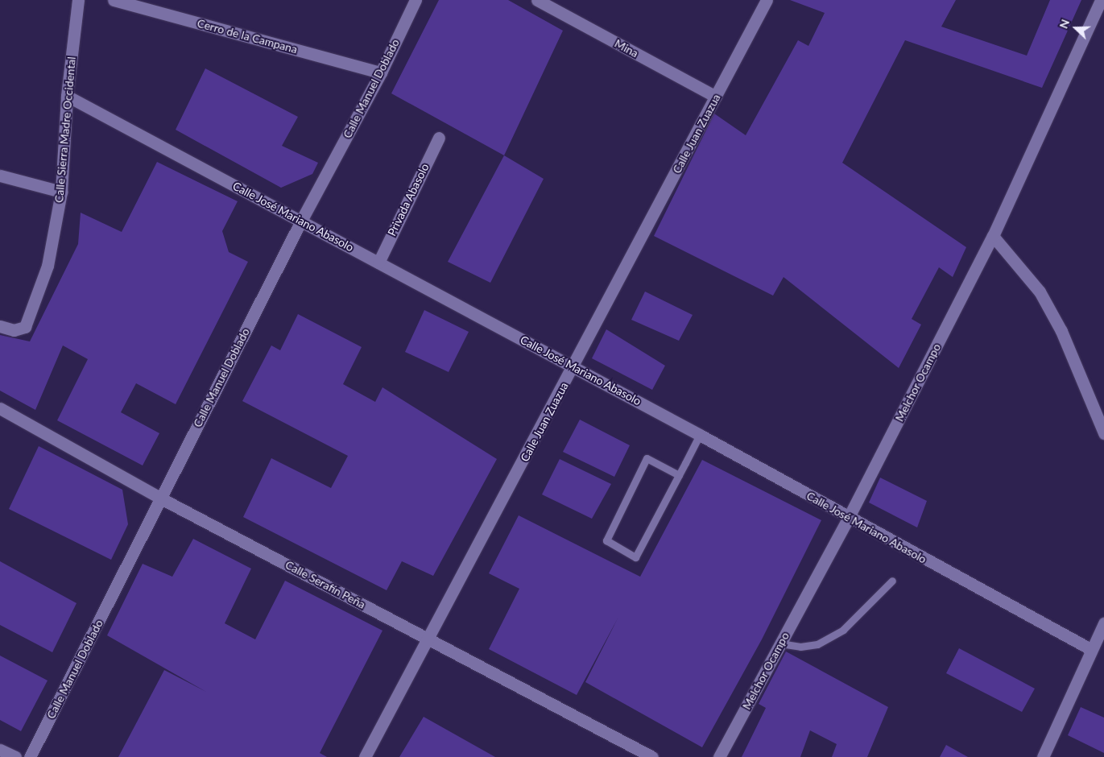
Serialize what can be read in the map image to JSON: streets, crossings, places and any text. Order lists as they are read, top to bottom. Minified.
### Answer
{"streets":{"street":["Cerro de la Campana","Mina","Calle Manuel Doblado","Calle Sierra Madre Occidental","Calle Juan Zuazua","Privada Abasolo","Calle José Mariano Abasolo","Melchor Ocampo","Calle Serafín Peña"]},"crossings":[["Cerro de la Campana","Calle Manuel Doblado"],["Mina","Calle Juan Zuazua"],["Calle Manuel Doblado","Calle José Mariano Abasolo"],["Calle Manuel Doblado","Calle Serafín Peña"],["Calle Sierra Madre Occidental","Calle José Mariano Abasolo"],["Calle Juan Zuazua","Calle José Mariano Abasolo"],["Calle Juan Zuazua","Calle Serafín Peña"],["Privada Abasolo","Calle José Mariano Abasolo"],["Calle José Mariano Abasolo","Melchor Ocampo"]],"north":"left"}
